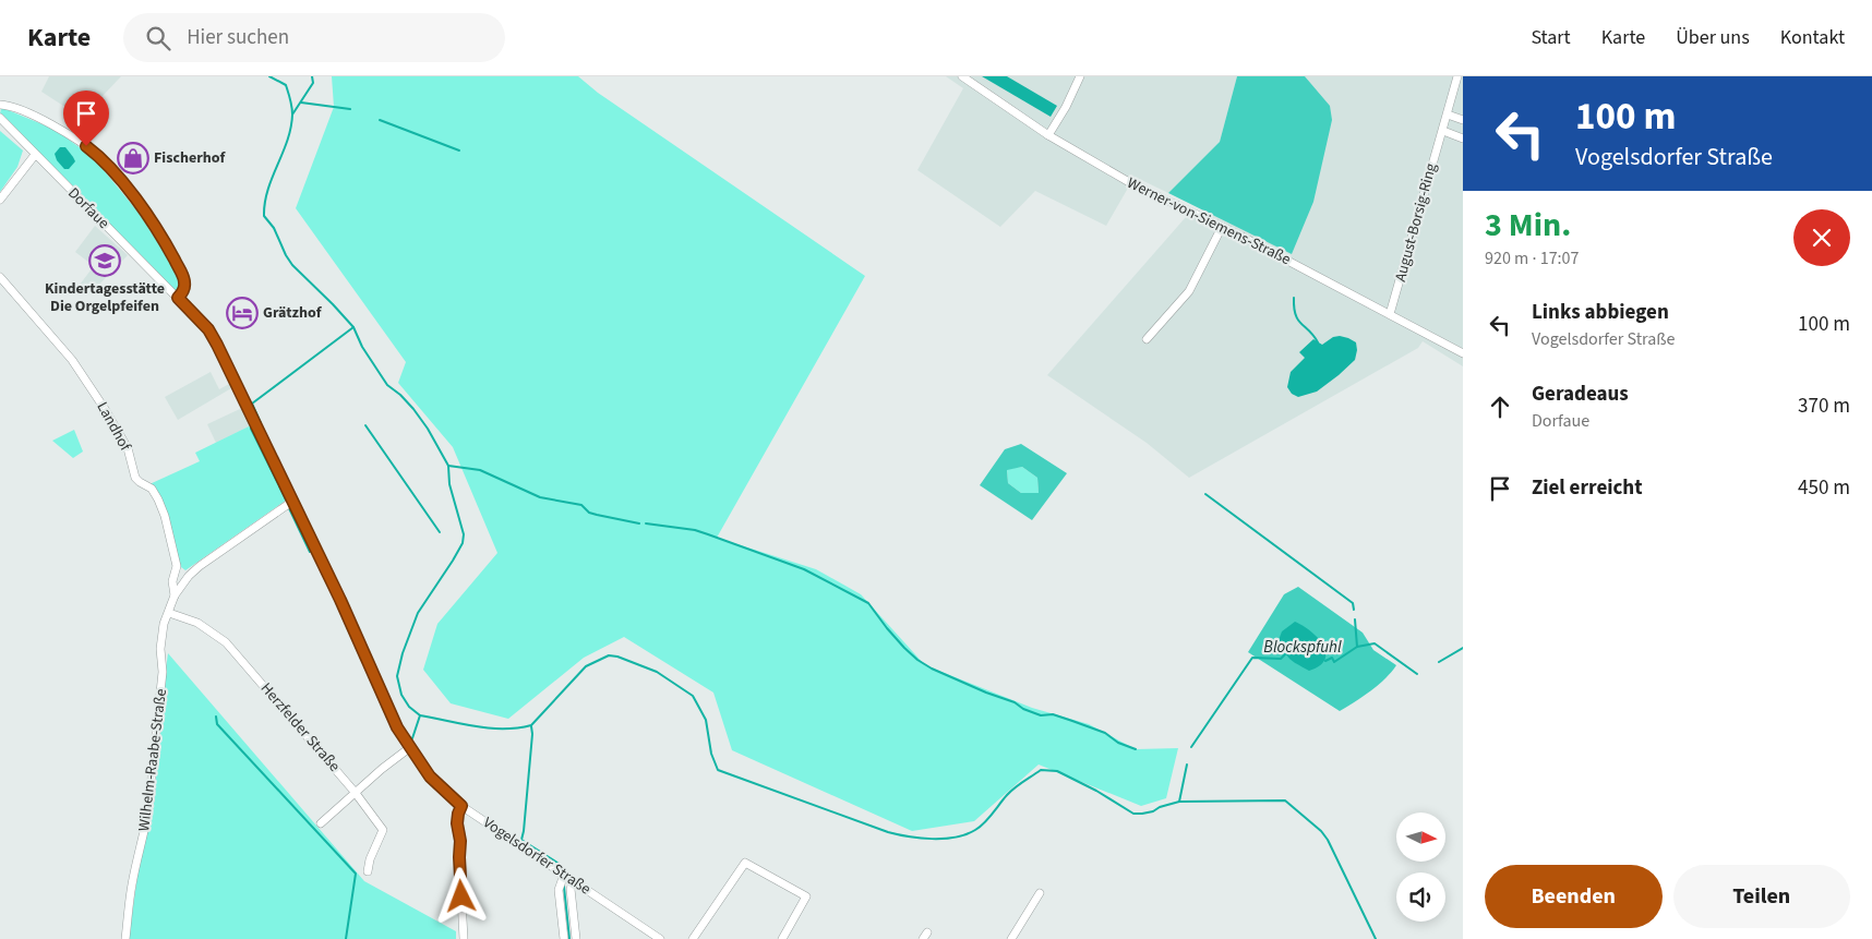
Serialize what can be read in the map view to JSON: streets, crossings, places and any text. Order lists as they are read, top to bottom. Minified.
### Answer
{"streets":{"street":["Dorfaue","Werner-von-Siemens-Straße","August-Borsig-Ring","Landhof","Herzfelder Straße","Wilhelm-Raabe-Straße","Vogelsdorfer Straße"]},"crossings":[["Dorfaue","Vogelsdorfer Straße"],["Werner-von-Siemens-Straße","August-Borsig-Ring"],["Landhof","Wilhelm-Raabe-Straße"],["Herzfelder Straße","Wilhelm-Raabe-Straße"]],"water":["Blockspfuhl"],"places":{"shop":["Fischerhof"],"school or university":["Kindertagesstätte Die Orgelpfeifen"],"hotel":["Grätzhof"]},"north":"right","page":{"header":"Karte","search":"Hier suchen","nav":["Start","Karte","Über uns","Kontakt"],"turn":["100 m","Vogelsdorfer Straße"],"heading":["3 Min.","920 m · 17:07"],"list":[{"name":"Links abbiegen","note":"Vogelsdorfer Straße","value":"100 m"},{"name":"Geradeaus","note":"Dorfaue","value":"370 m"},{"name":"Ziel erreicht","value":"450 m"}],"buttons":["Beenden","Teilen"]}}
